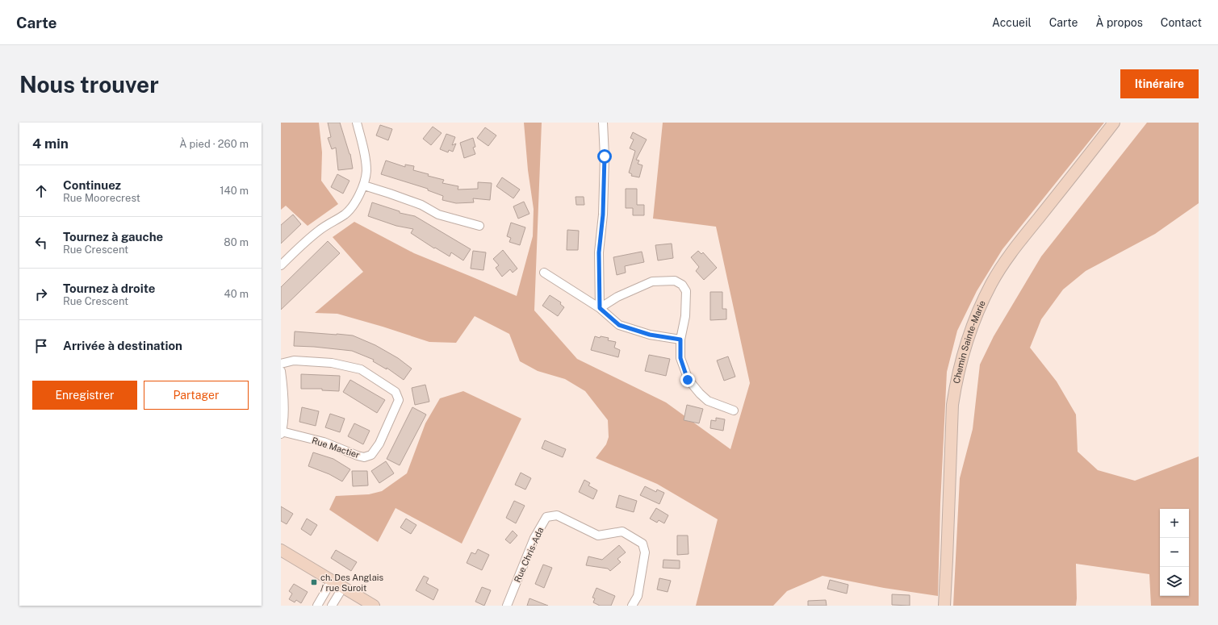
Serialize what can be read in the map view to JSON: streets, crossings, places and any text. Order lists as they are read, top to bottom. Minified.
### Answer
{"streets":{"street":["Chemin Sainte-Marie","Rue Mactier","Rue Chris-Ada"]},"places":{"transit":["ch. Des Anglais / rue Suroit"]},"page":{"header":"Carte","nav":["Accueil","Carte","À propos","Contact"],"buttons":["Itinéraire",["Enregistrer","Partager"]],"title":"Nous trouver","heading":["4 min","À pied · 260 m"],"list":[["Continuez","Rue Moorecrest","140 m"],["Tournez à gauche","Rue Crescent","80 m"],["Tournez à droite","Rue Crescent","40 m"],"Arrivée à destination"],"map_buttons":["+","−"]}}
